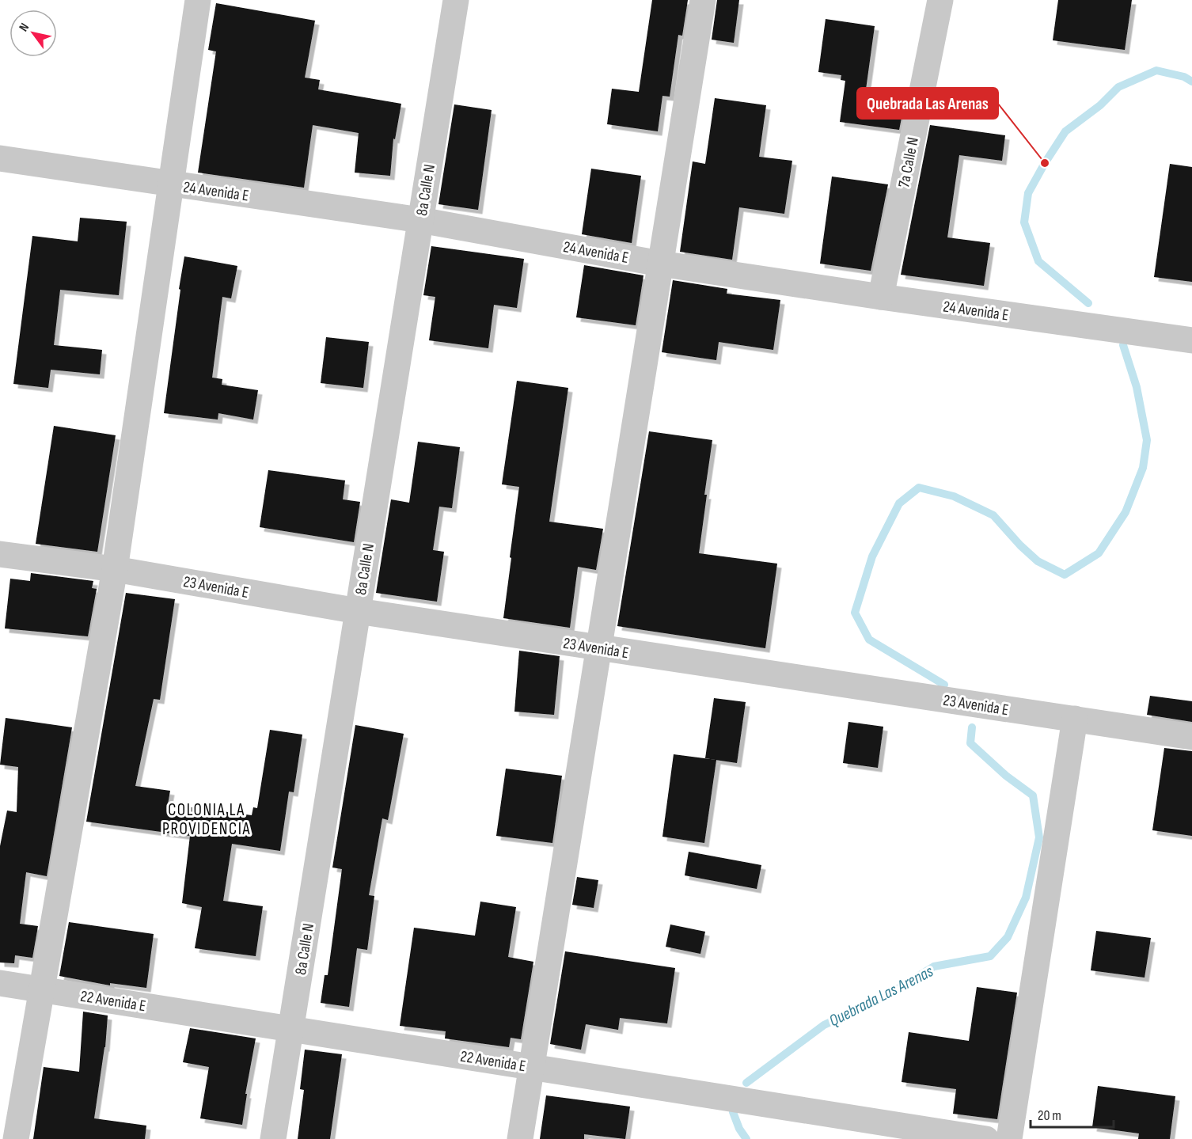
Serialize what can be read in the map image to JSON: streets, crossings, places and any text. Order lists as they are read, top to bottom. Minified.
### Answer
{"streets":{"street":["7a Calle N","8a Calle N","24 Avenida E","23 Avenida E","22 Avenida E"]},"crossings":[["7a Calle N","24 Avenida E"],["8a Calle N","24 Avenida E"],["8a Calle N","23 Avenida E"],["8a Calle N","22 Avenida E"]],"districts":["COLONIA LA PROVIDENCIA"],"water":["Quebrada Las Arenas"],"places":["Quebrada Las Arenas"],"scale_bar":"20 m","north":"top left"}
